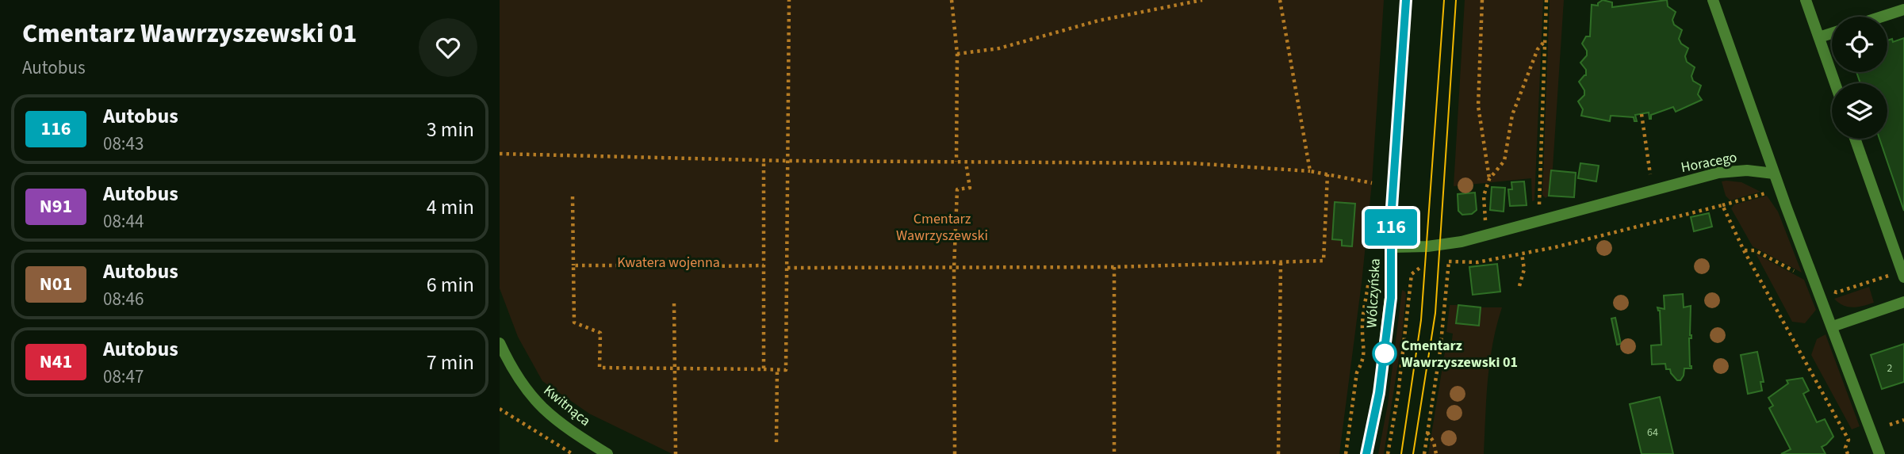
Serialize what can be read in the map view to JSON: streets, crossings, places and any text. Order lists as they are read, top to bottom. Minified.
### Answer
{"streets":{"main road":["Wólczyńska"],"street":["Horacego","Kwitnąca"]},"crossings":[["Horacego","Wólczyńska"]],"parks":["Cmentarz Wawrzyszewski","Kwatera wojenna"],"places":["Cmentarz Wawrzyszewski 01"],"lines":["bus line 116"],"house_numbers":["2","64"],"page":{"heading":["Cmentarz Wawrzyszewski 01","Autobus"],"on_map":"116","list":[{"mark":"116","name":"Autobus","note":"08:43","value":"3 min"},{"mark":"N91","name":"Autobus","note":"08:44","value":"4 min"},{"mark":"N01","name":"Autobus","note":"08:46","value":"6 min"},{"mark":"N41","name":"Autobus","note":"08:47","value":"7 min"}]}}
